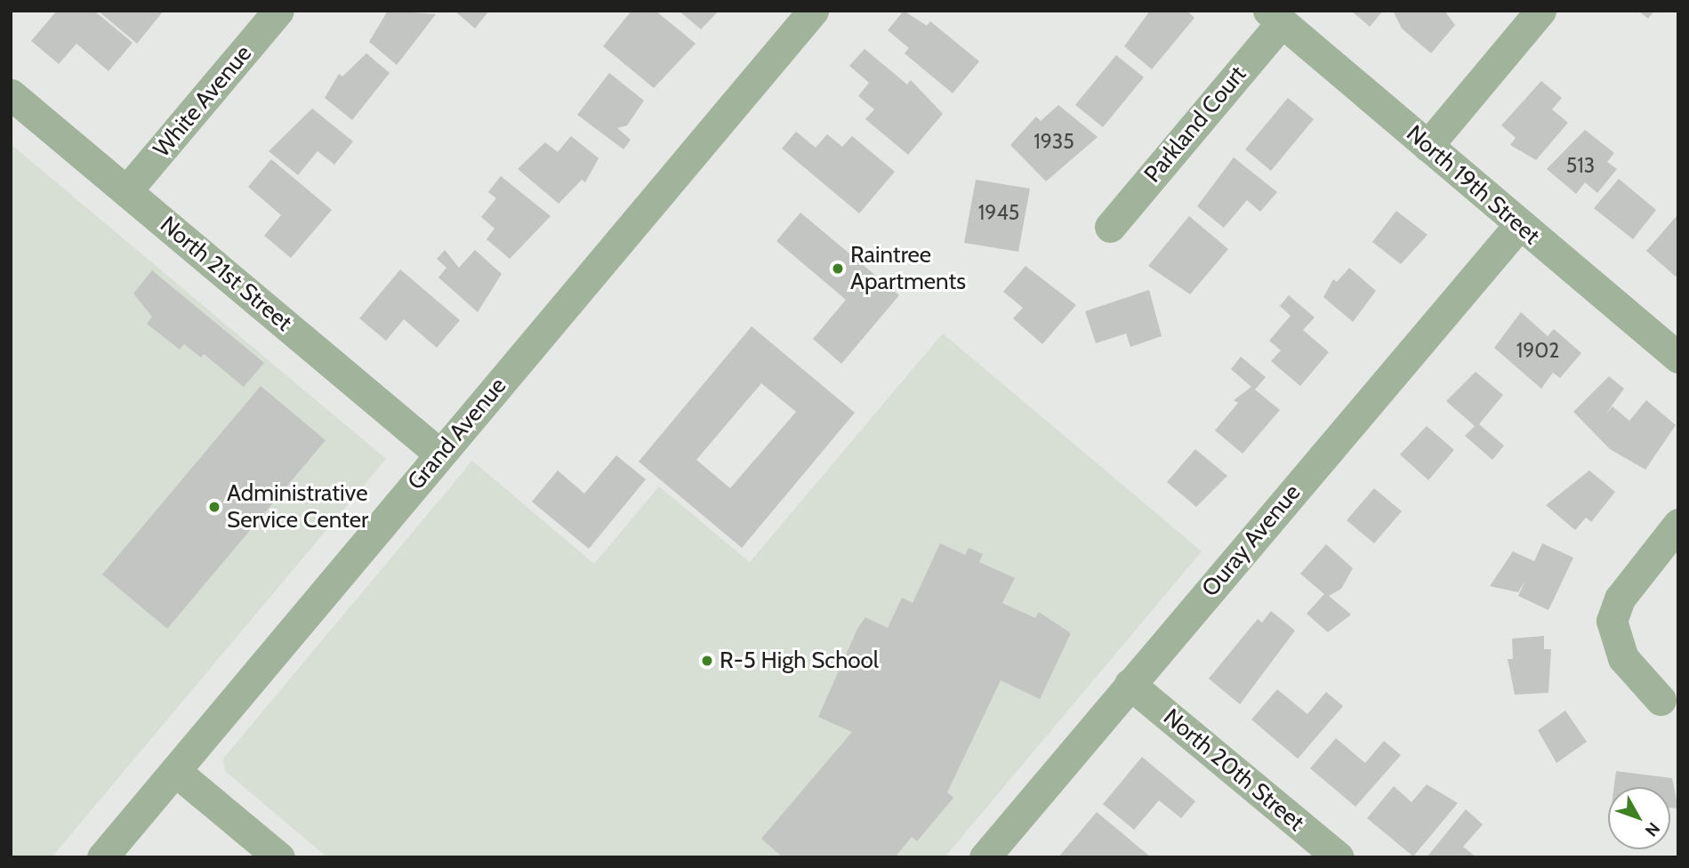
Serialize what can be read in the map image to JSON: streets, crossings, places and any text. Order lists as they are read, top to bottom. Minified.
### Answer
{"streets":{"street":["White Avenue","Parkland Court","North 19th Street","North 21st Street","Grand Avenue","Ouray Avenue","North 20th Street"]},"crossings":[["White Avenue","North 21st Street"],["Parkland Court","North 19th Street"],["North 19th Street","Ouray Avenue"],["North 21st Street","Grand Avenue"],["Ouray Avenue","North 20th Street"]],"places":["Raintree Apartments","Administrative Service Center","R-5 High School"],"house_numbers":["1935","513","1945","1902"],"north":"bottom right"}
